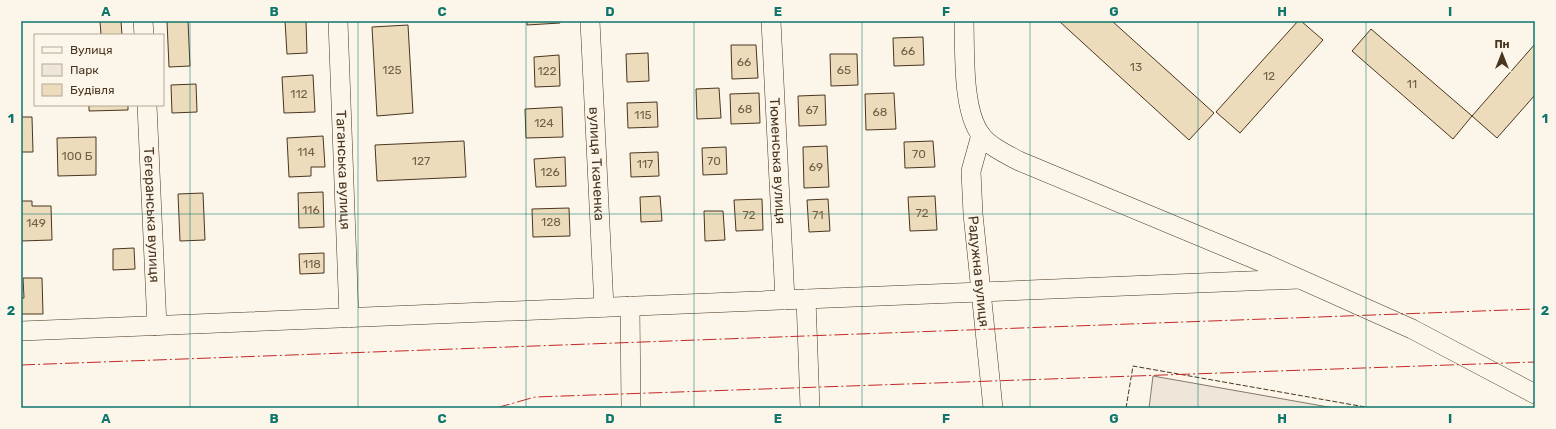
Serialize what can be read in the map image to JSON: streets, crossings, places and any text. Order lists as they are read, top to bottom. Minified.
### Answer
{"streets":{"street":["Тюменська вулиця","вулиця Ткаченка","Таганська вулиця","Тегеранська вулиця","Радужна вулиця"]},"house_numbers":["66","66","13","125","65","122","12","11","112","68","67","68","115","124","114","70","100 Б","127","70","117","69","126","116","72","72","71","128","149","118"],"legend":["Вулиця","Парк","Будівля"],"north":"top","grid":{"columns":["A","B","C","D","E","F","G","H","I"],"rows":["1","2"]}}
